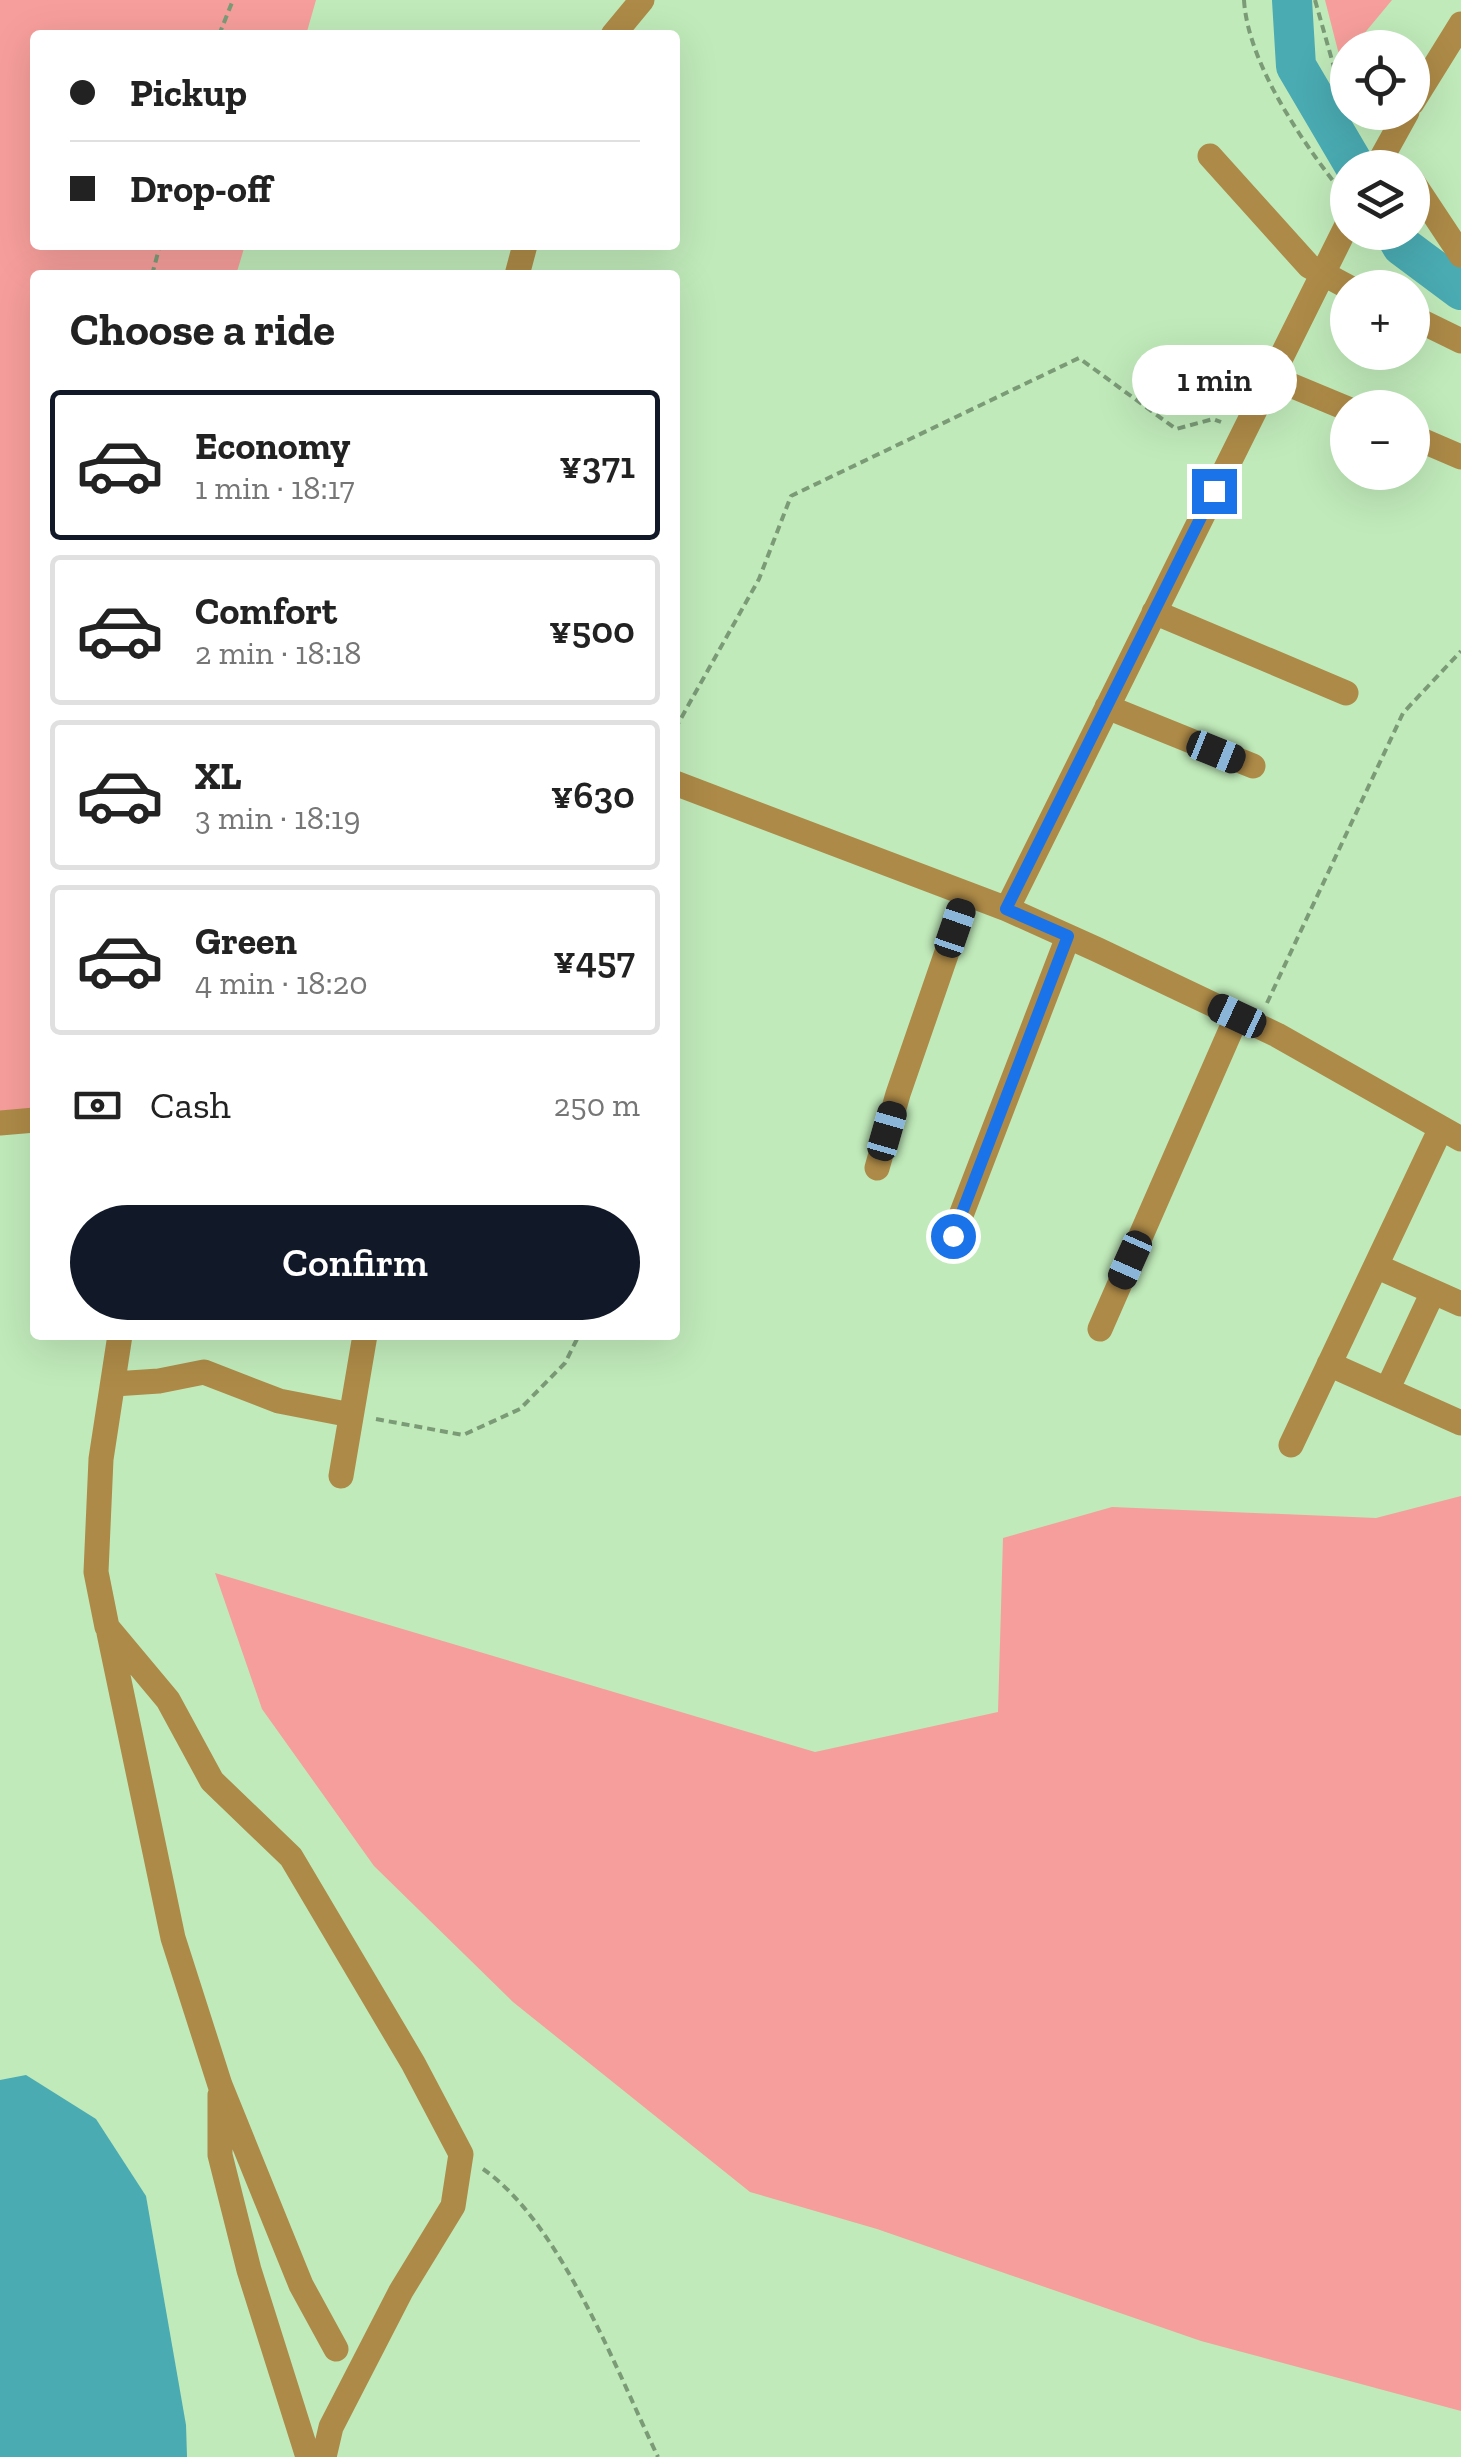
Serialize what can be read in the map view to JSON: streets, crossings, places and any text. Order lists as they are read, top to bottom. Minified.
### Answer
{"page":{"map_buttons":["+","−"],"banner":["Pickup","Drop-off"],"heading":"Choose a ride","bubble":"1 min","list":[{"name":"Economy","note":"1 min · 18:17","value":"¥371"},{"name":"Comfort","note":"2 min · 18:18","value":"¥500"},{"name":"XL","note":"3 min · 18:19","value":"¥630"},{"name":"Green","note":"4 min · 18:20","value":"¥457"}],"pay":["Cash","250 m"],"buttons":"Confirm"}}
